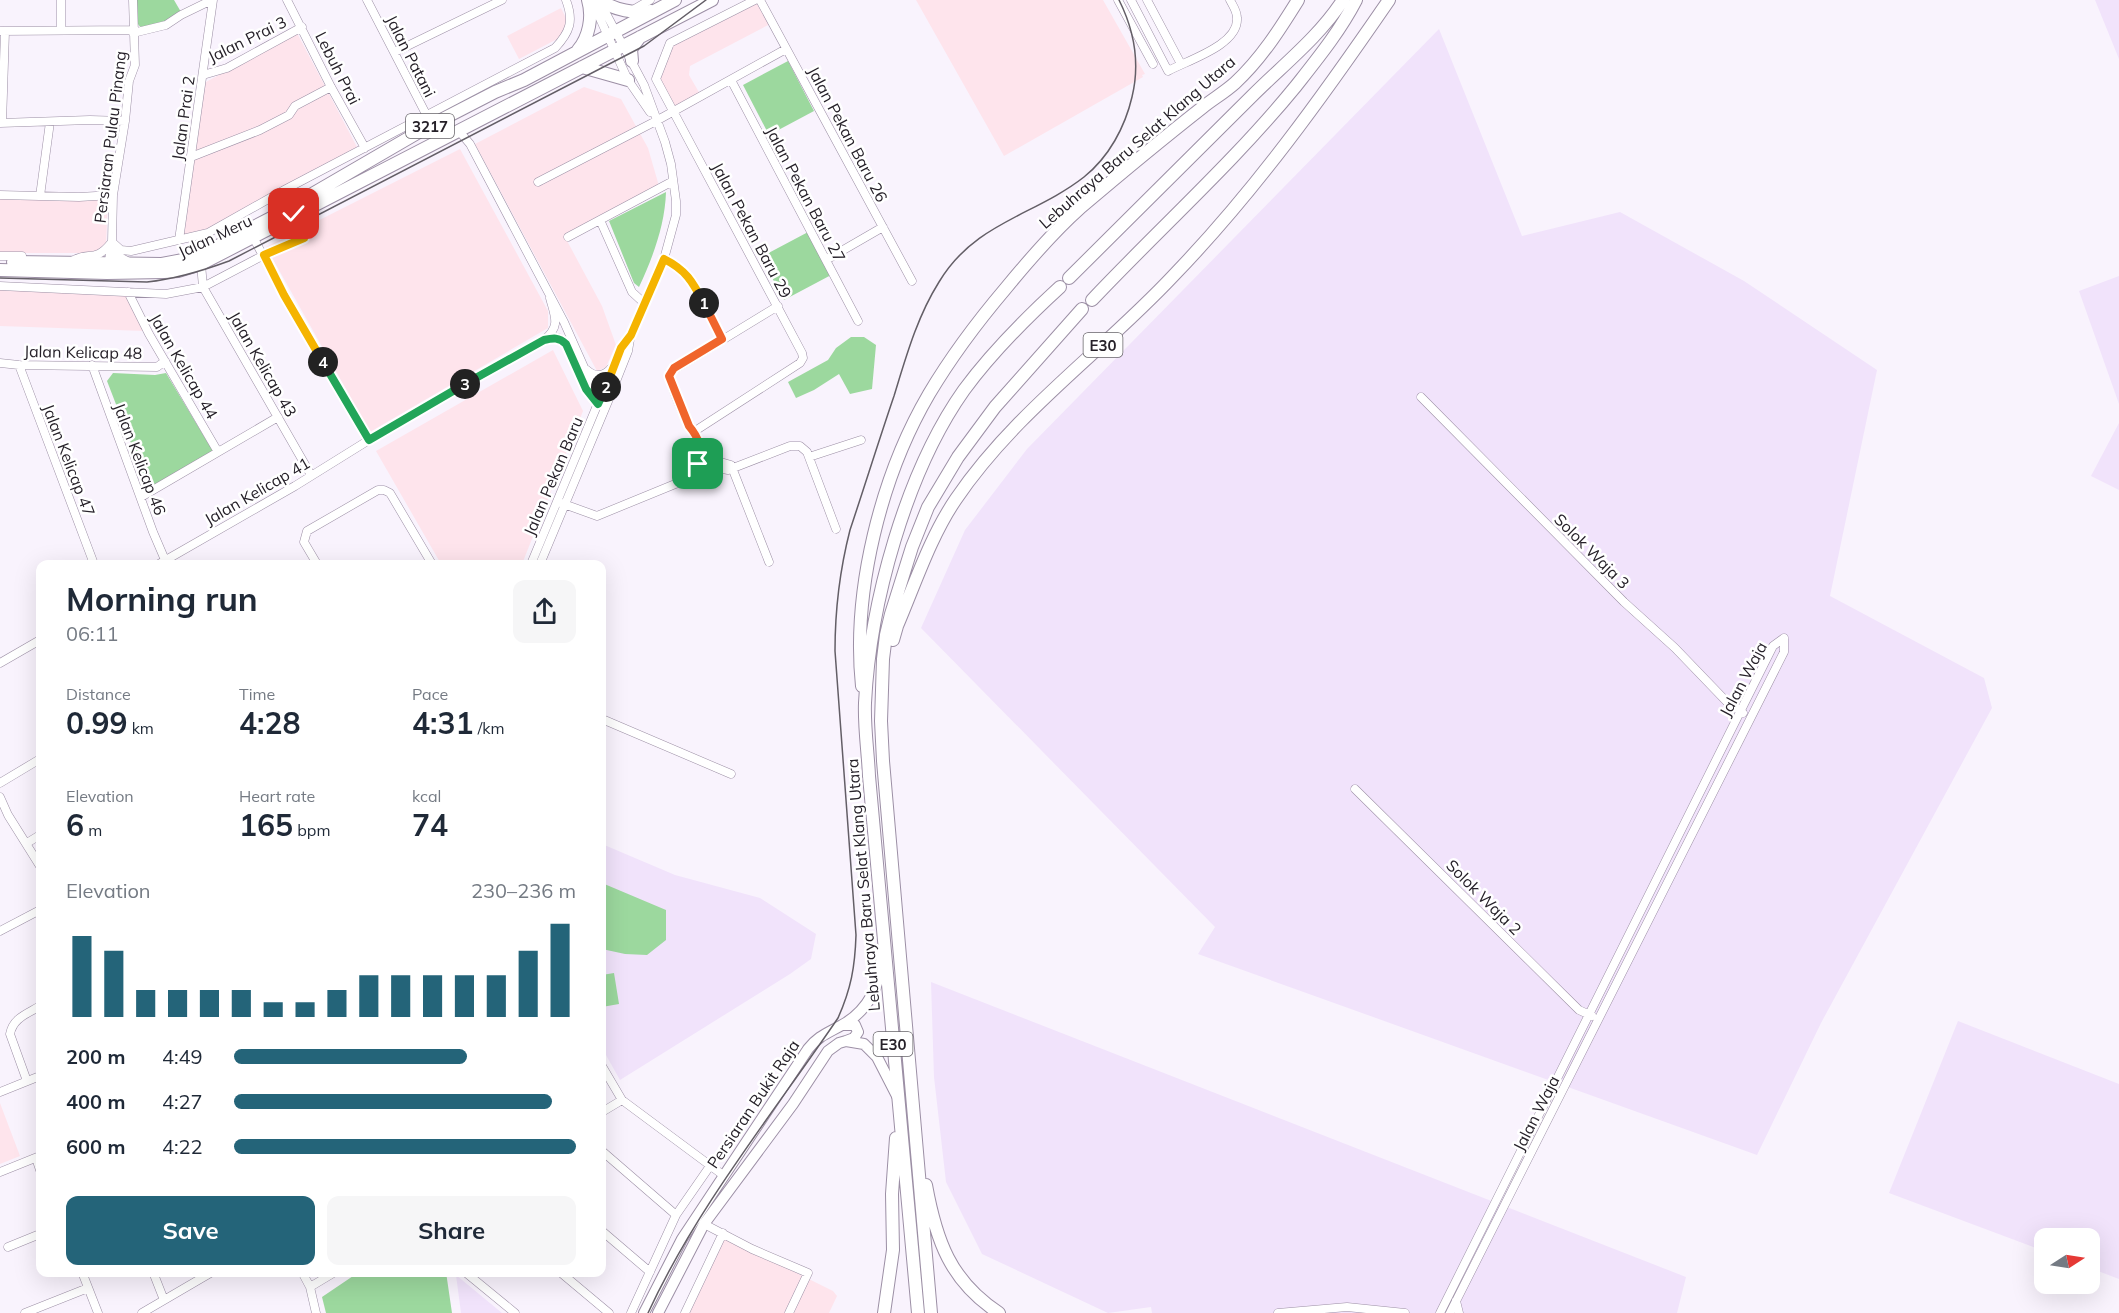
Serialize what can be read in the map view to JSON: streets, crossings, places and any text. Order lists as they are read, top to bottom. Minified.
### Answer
{"streets":{"highway":["3217","Lebuhraya Baru Selat Klang Utara","Jalan Meru","E30"],"main road":["Persiaran Bukit Raja"],"street":["Jalan Prai 3","Jalan Patani","Lebuh Prai","Jalan Prai 2","Jalan Pekan Baru 26","Persiaran Pulau Pinang","Jalan Pekan Baru 27","Jalan Pekan Baru 29","Jalan Kelicap 48","Jalan Kelicap 43","Jalan Kelicap 44","Jalan Kelicap 46","Jalan Kelicap 47","Jalan Pekan Baru","Jalan Kelicap 41","Solok Waja 3","Jalan Waja","Solok Waja 2"]},"crossings":[["Jalan Prai 3","Lebuh Prai"],["Jalan Prai 3","Jalan Prai 2"],["Jalan Patani","Jalan Meru"],["Persiaran Pulau Pinang","Jalan Meru"],["Lebuhraya Baru Selat Klang Utara","E30"],["Lebuhraya Baru Selat Klang Utara","Persiaran Bukit Raja"],["Jalan Meru","Jalan Kelicap 43"],["Jalan Meru","Jalan Pekan Baru"],["Jalan Kelicap 48","Jalan Kelicap 44"],["Jalan Kelicap 48","Jalan Kelicap 46"],["Jalan Kelicap 48","Jalan Kelicap 47"],["Jalan Kelicap 43","Jalan Kelicap 41"],["Solok Waja 3","Jalan Waja"],["Jalan Waja","Solok Waja 2"]],"north":"right","page":{"pins":["1","4","3","2"],"heading":["Morning run","06:11"],"stats":[["Distance","0.99 km"],["Time","4:28"],["Pace","4:31 /km"],["Elevation","6 m"],["Heart rate","165 bpm"],["kcal","74"]],"chart":["Elevation","230–236 m"],"list":[{"name":"200 m","note":"4:49"},{"name":"400 m","note":"4:27"},{"name":"600 m","note":"4:22"}],"buttons":["Save","Share"]}}
